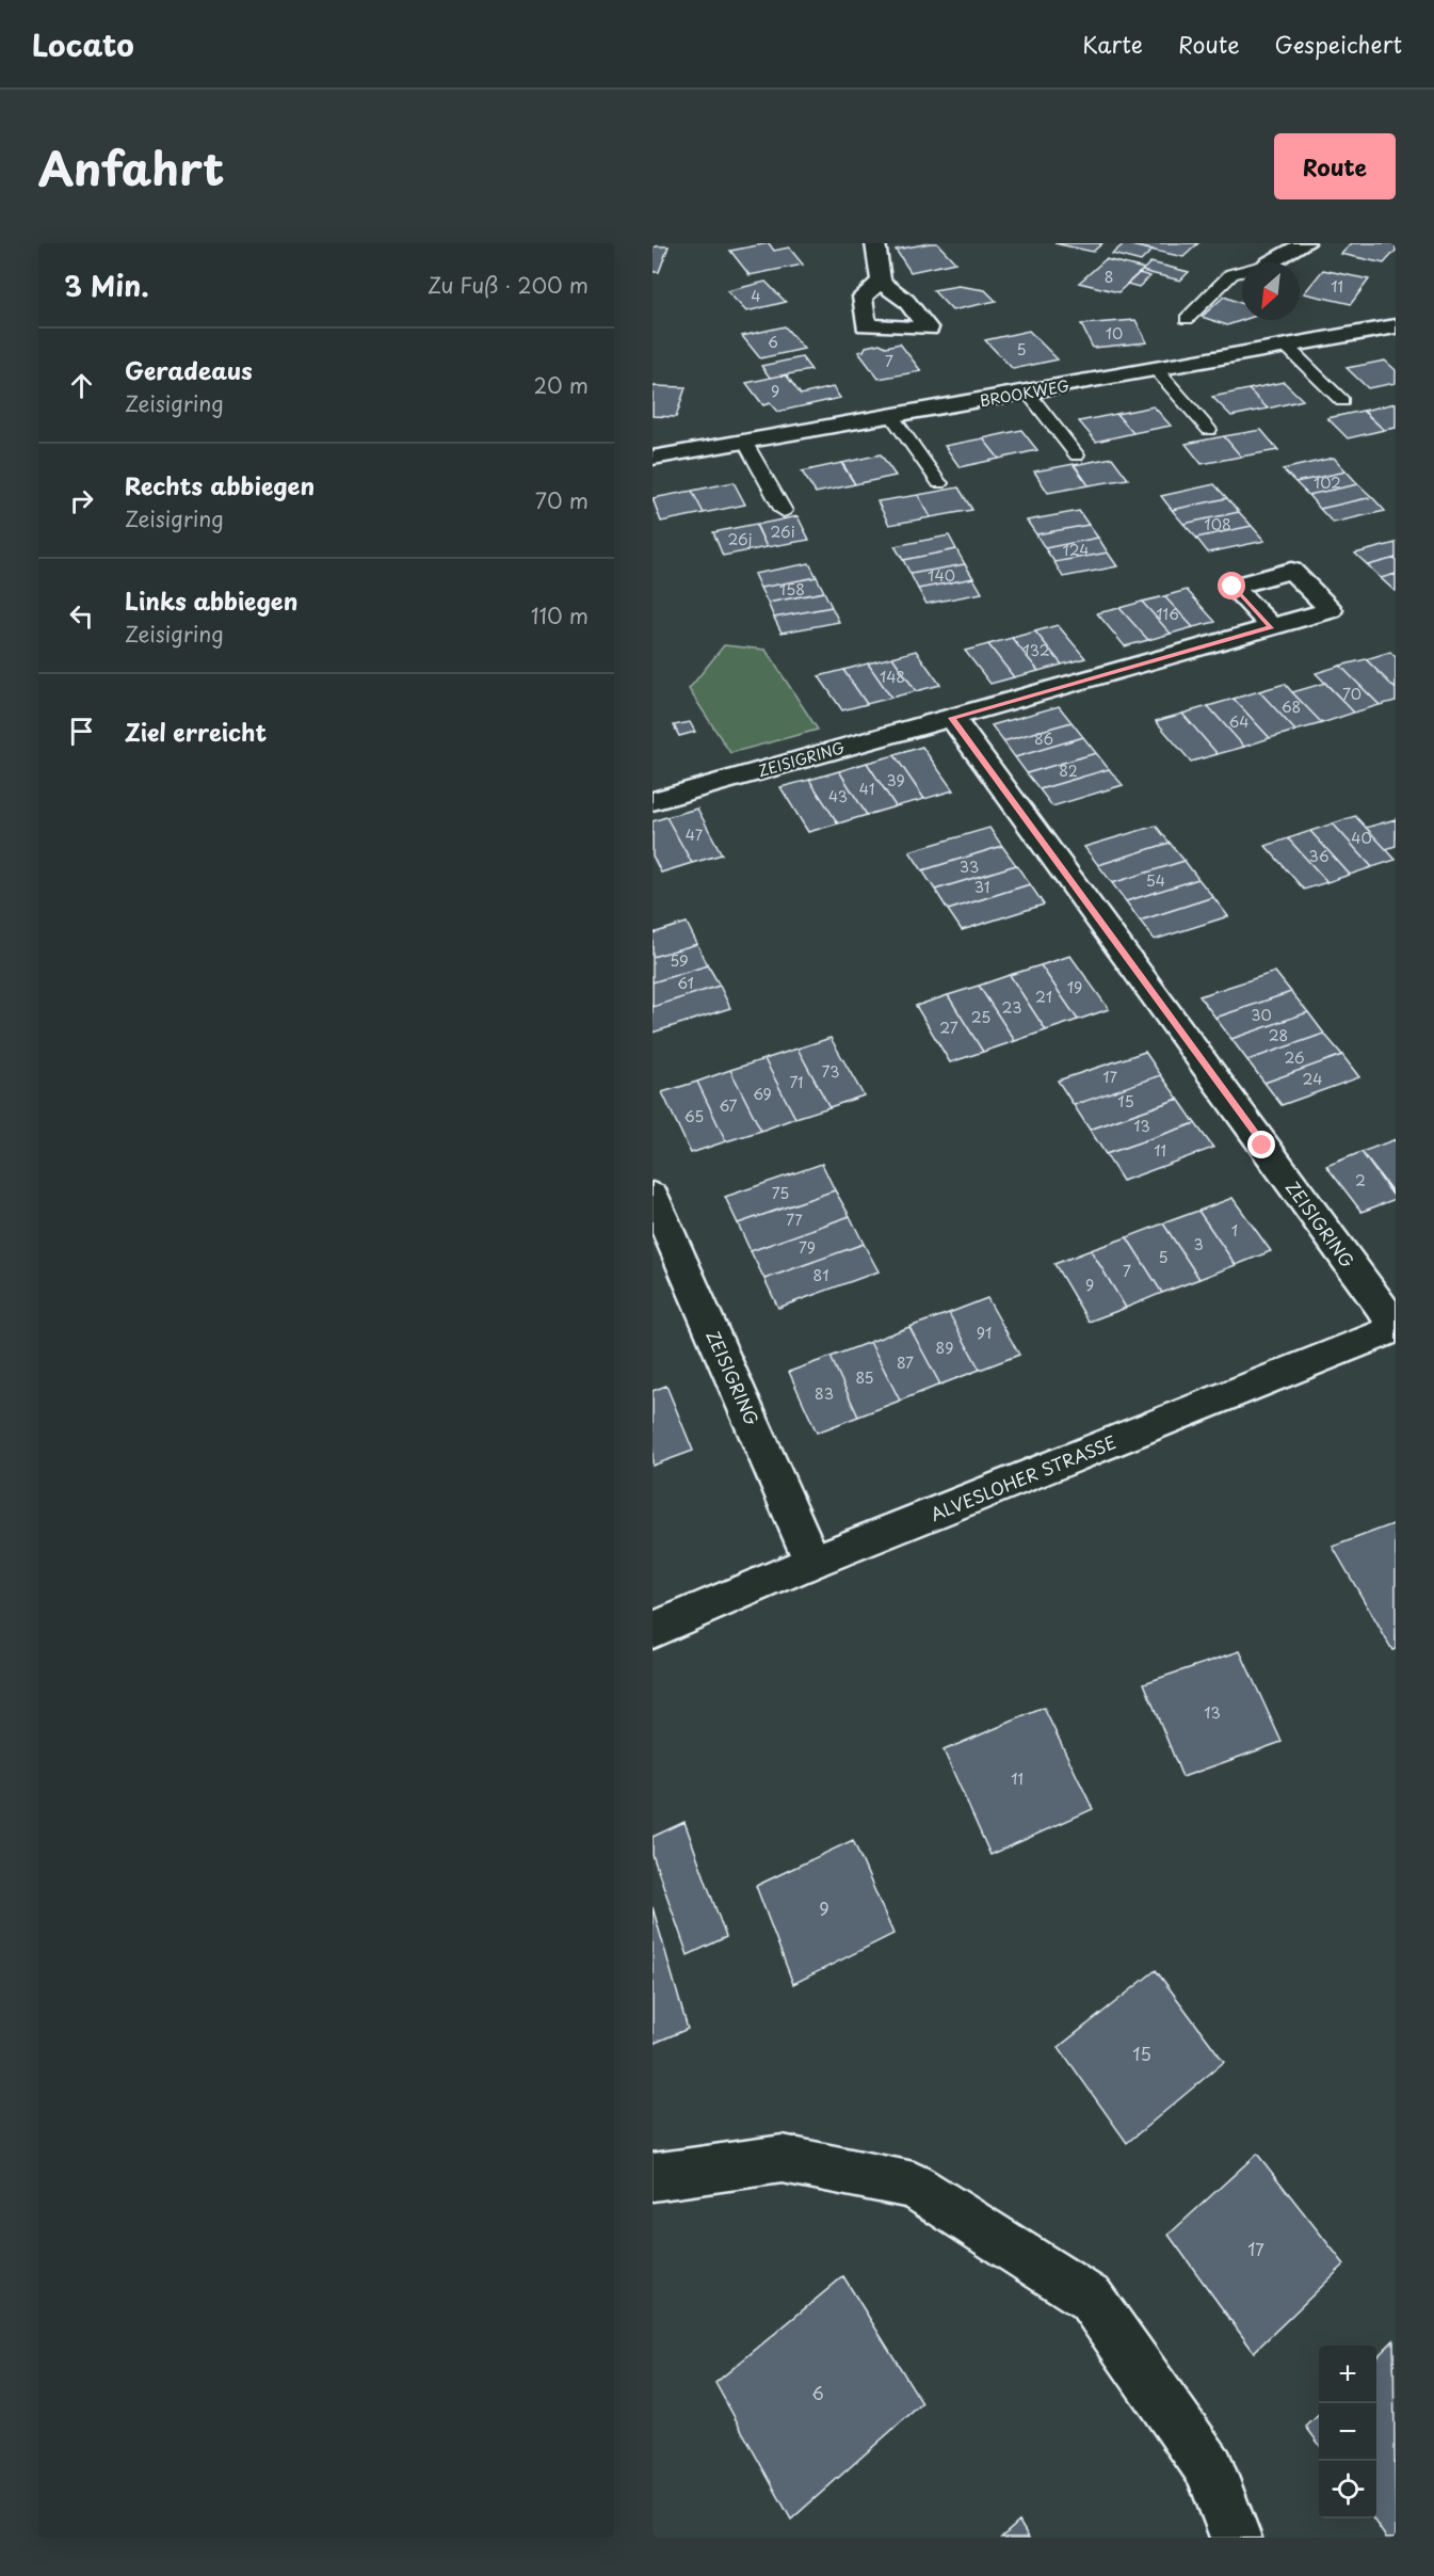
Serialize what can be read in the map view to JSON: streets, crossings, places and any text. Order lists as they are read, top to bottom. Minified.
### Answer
{"streets":{"street":["BROOKWEG","ZEISIGRING","ALVESLOHER STRASSE"]},"crossings":[["ZEISIGRING","ALVESLOHER STRASSE"]],"house_numbers":["8","11","4","10","6","5","7","9","102","108","26i","26j","124","140","158","116","132","148","70","68","64","86","82","39","41","43","47","40","36","33","54","31","59","61","19","21","23","30","25","27","28","26","73","17","24","71","69","15","67","65","13","11","2","75","77","1","3","79","5","7","81","9","91","89","87","85","83","13","11","9","15","17","6"],"north":"bottom left","page":{"header":"Locato","nav":["Karte","Route","Gespeichert"],"title":"Anfahrt","buttons":"Route","heading":["3 Min.","Zu Fuß · 200 m"],"list":[["Geradeaus","Zeisigring","20 m"],["Rechts abbiegen","Zeisigring","70 m"],["Links abbiegen","Zeisigring","110 m"],"Ziel erreicht"],"map_buttons":["+","−"]}}
